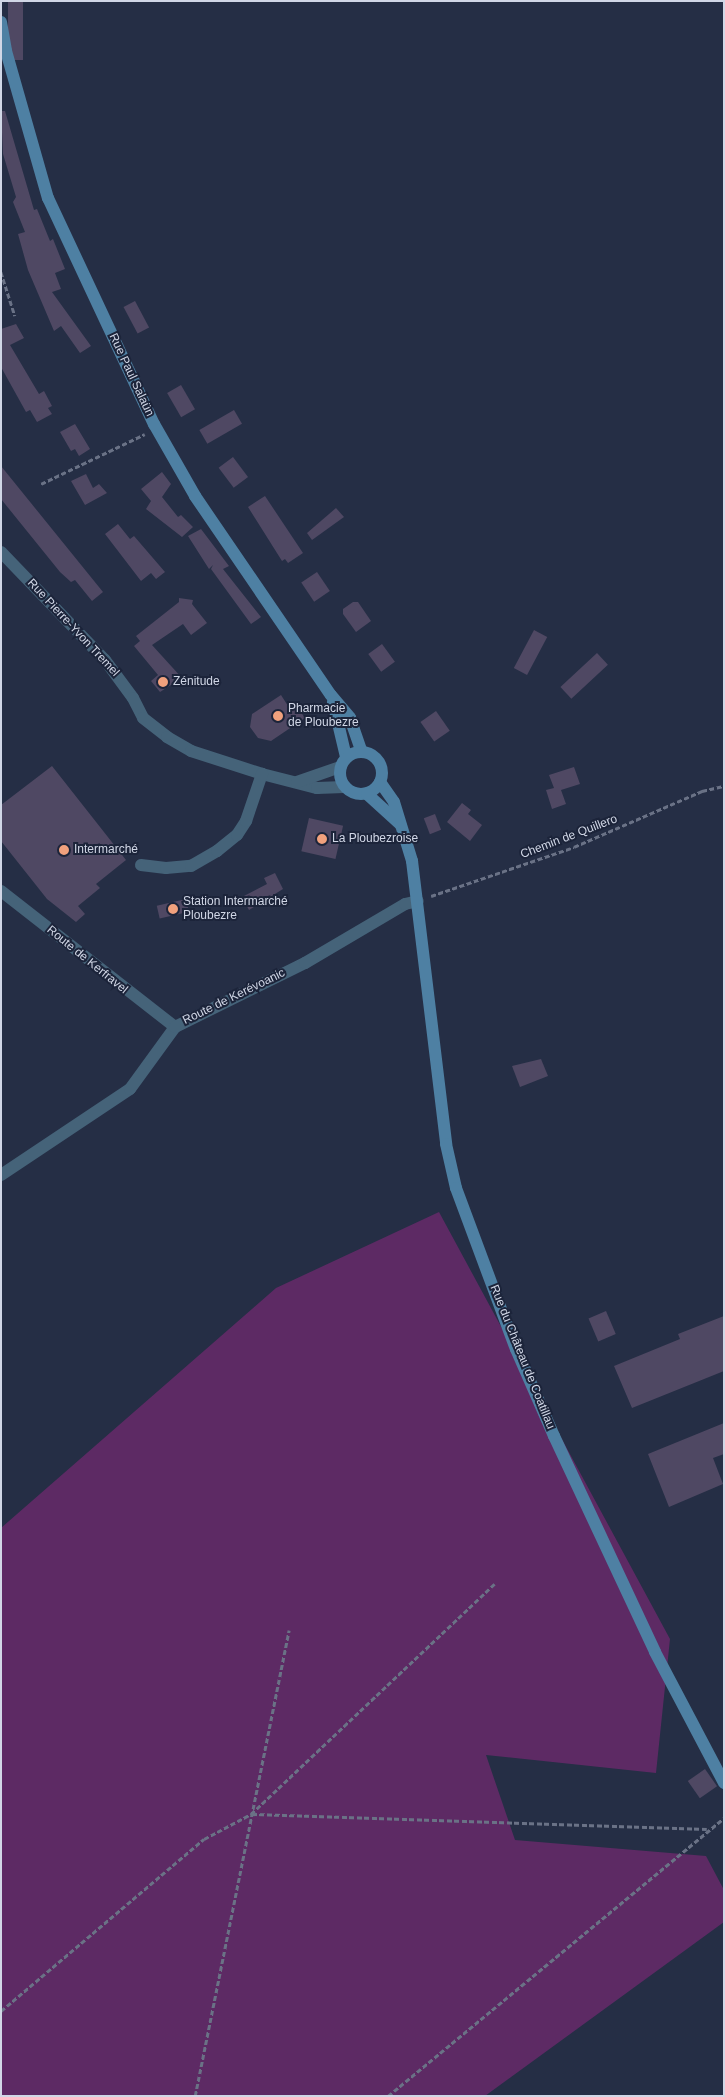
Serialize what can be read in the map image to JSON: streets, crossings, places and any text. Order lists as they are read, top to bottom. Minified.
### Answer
{"streets":{"main road":["Rue Paul Salaün","Rue du Château de Coatillau"],"street":["Rue Pierre-Yvon Tremel","Route de Kerfravel","Route de Kerévoanic"],"path":["Chemin de Quillero"]},"crossings":[["Rue Paul Salaün","Rue Pierre-Yvon Tremel"],["Chemin de Quillero","Route de Kerévoanic"],["Chemin de Quillero","Rue du Château de Coatillau"],["Route de Kerfravel","Route de Kerévoanic"],["Route de Kerévoanic","Rue du Château de Coatillau"]],"places":["Zénitude","Pharmacie de Ploubezre","La Ploubezroise","Intermarché","Station Intermarché Ploubezre"]}
